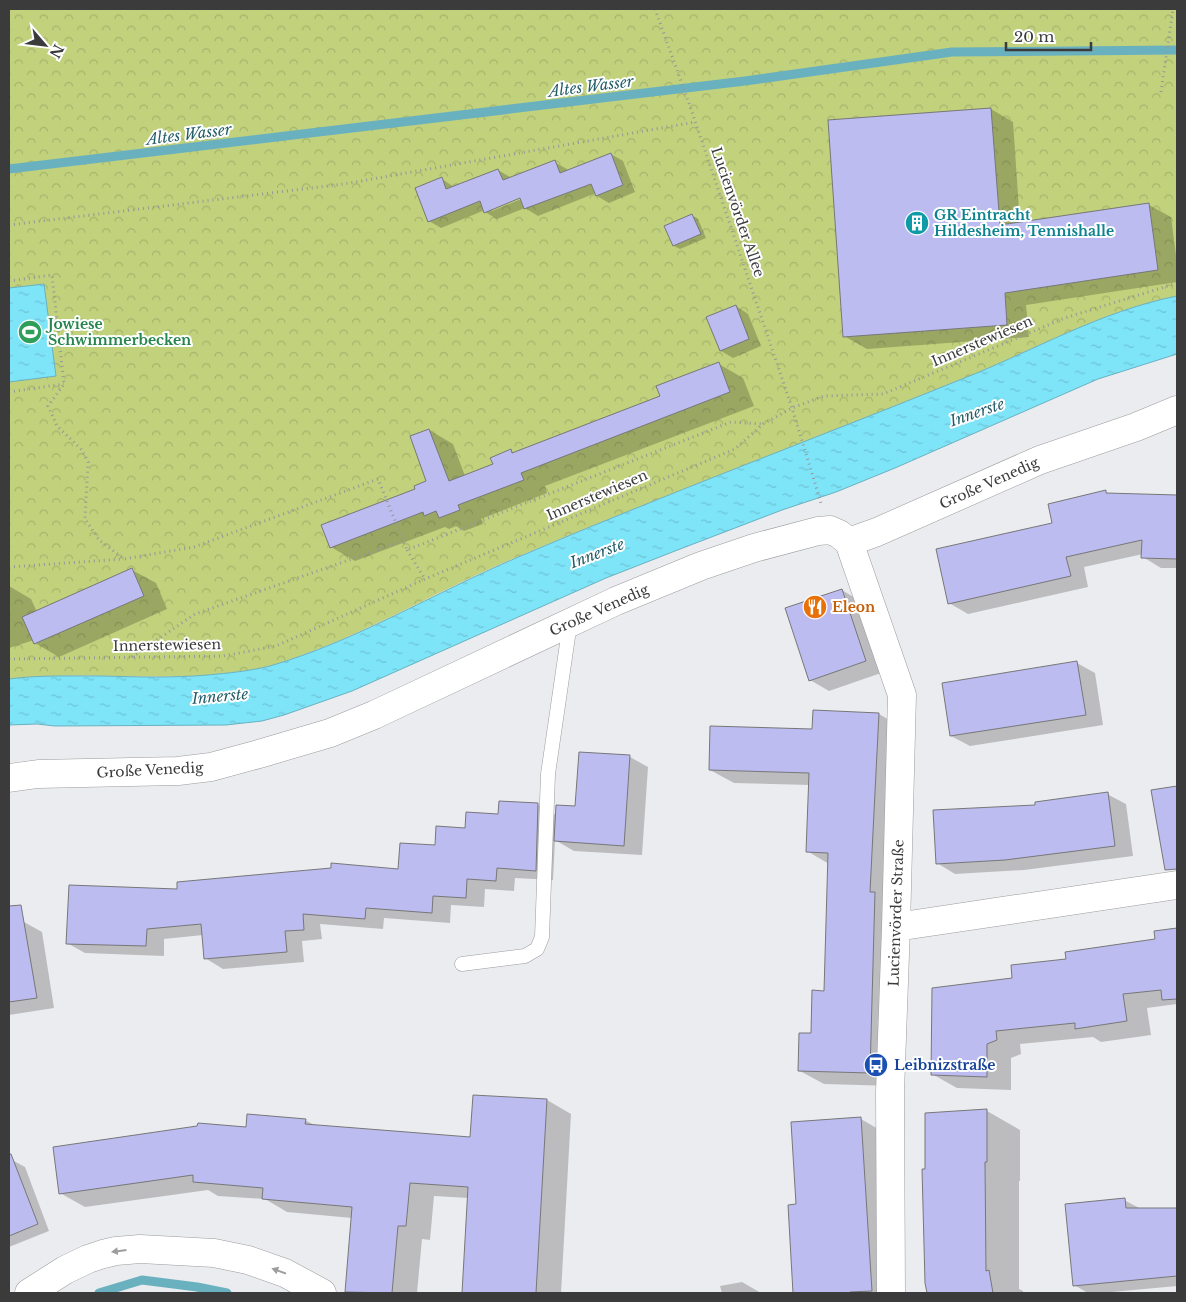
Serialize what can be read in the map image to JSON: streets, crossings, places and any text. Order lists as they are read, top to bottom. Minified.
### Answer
{"streets":{"street":["Große Venedig","Lucienvörder Straße"],"path":["Lucienvörder Allee","Innerstewiesen"]},"crossings":[["Lucienvörder Allee","Innerstewiesen"],["Große Venedig","Lucienvörder Straße"]],"water":["Altes Wasser","Innerste"],"places":{"building":["GR Eintracht Hildesheim, Tennishalle"],"sports":["Jowiese Schwimmerbecken"],"restaurant":["Eleon"],"bus stop":["Leibnizstraße"]},"scale_bar":"20 m","north":"bottom right"}
